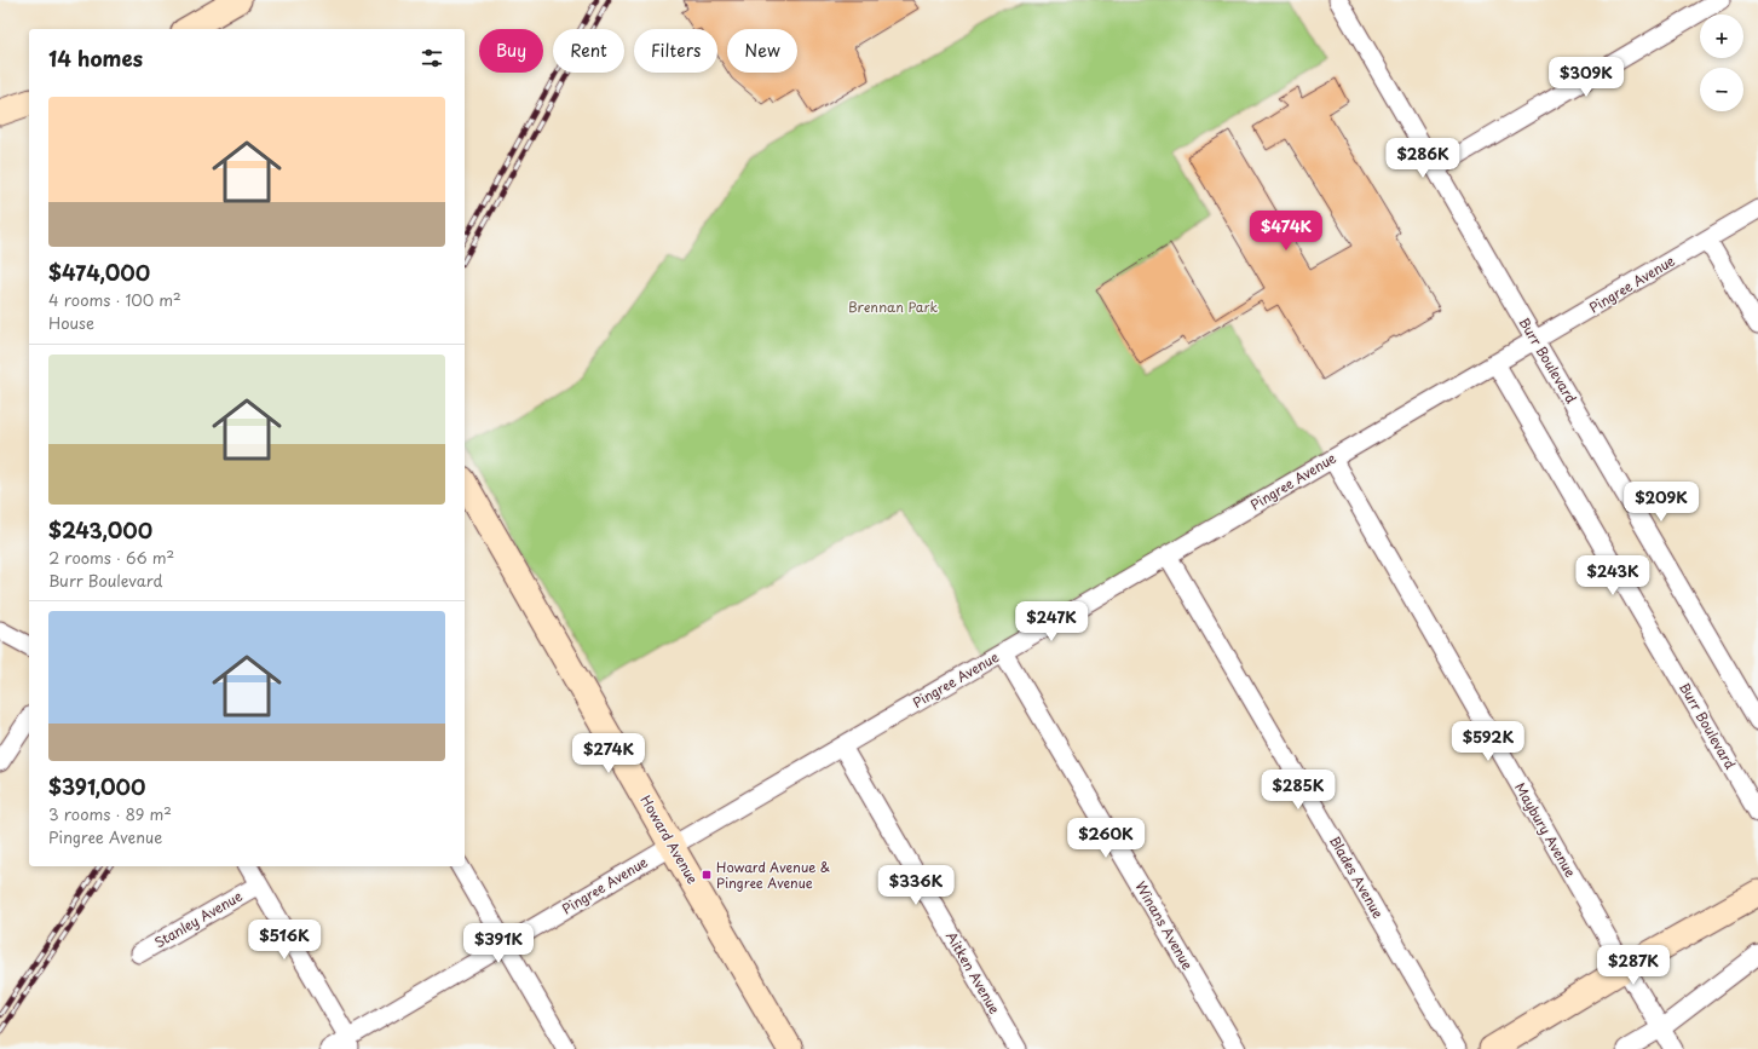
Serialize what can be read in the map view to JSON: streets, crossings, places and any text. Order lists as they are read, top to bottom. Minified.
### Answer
{"streets":{"street":["Pingree Avenue","Burr Boulevard","Maybury Avenue","Howard Avenue","Blades Avenue","Stanley Avenue","Winans Avenue","Aitken Avenue"]},"crossings":[["Pingree Avenue","Burr Boulevard"],["Pingree Avenue","Maybury Avenue"],["Pingree Avenue","Howard Avenue"],["Pingree Avenue","Blades Avenue"],["Pingree Avenue","Winans Avenue"],["Pingree Avenue","Aitken Avenue"]],"parks":["Brennan Park"],"places":{"transit":["Howard Avenue & Pingree Avenue"]},"page":{"map_buttons":["+","−"],"chip":["Buy","Rent","Filters","New"],"heading":"14 homes","price":["$309K","$286K","$474K","$209K","$243K","$247K","$592K","$274K","$285K","$260K","$336K","$516K","$391K","$287K"],"list":[{"name":"$474,000","note":"4 rooms · 100 m² · House"},{"name":"$243,000","note":"2 rooms · 66 m² · Burr Boulevard"},{"name":"$391,000","note":"3 rooms · 89 m² · Pingree Avenue"}]}}
